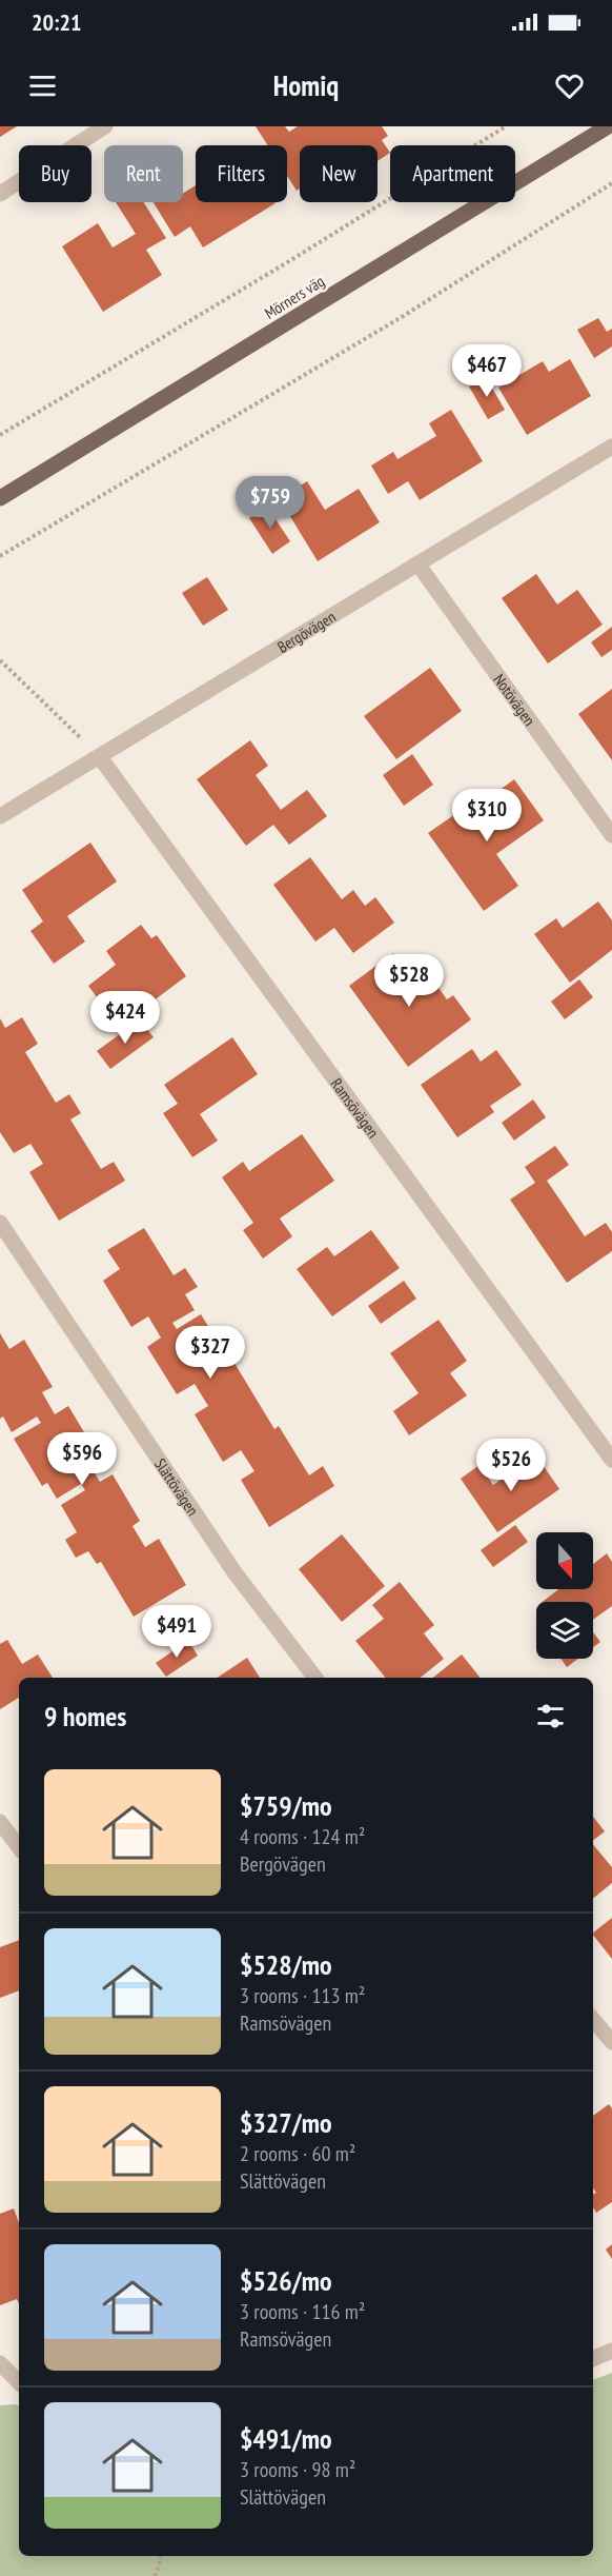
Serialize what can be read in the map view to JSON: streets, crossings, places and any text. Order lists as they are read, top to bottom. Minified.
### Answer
{"streets":{"main road":["Mörners väg"],"street":["Bergövägen","Notövägen","Ramsövägen","Slättövägen"]},"crossings":[["Bergövägen","Notövägen"],["Bergövägen","Ramsövägen"]],"north":"bottom","page":{"status":"20:21","header":"Homiq","chip":["Buy","Rent","Filters","New","Apartment"],"price":["$467","$759","$310","$528","$424","$327","$596","$526","$491"],"heading":"9 homes","list":[{"name":"$759/mo","note":"4 rooms · 124 m² · Bergövägen"},{"name":"$528/mo","note":"3 rooms · 113 m² · Ramsövägen"},{"name":"$327/mo","note":"2 rooms · 60 m² · Slättövägen"},{"name":"$526/mo","note":"3 rooms · 116 m² · Ramsövägen"},{"name":"$491/mo","note":"3 rooms · 98 m² · Slättövägen"}]}}
